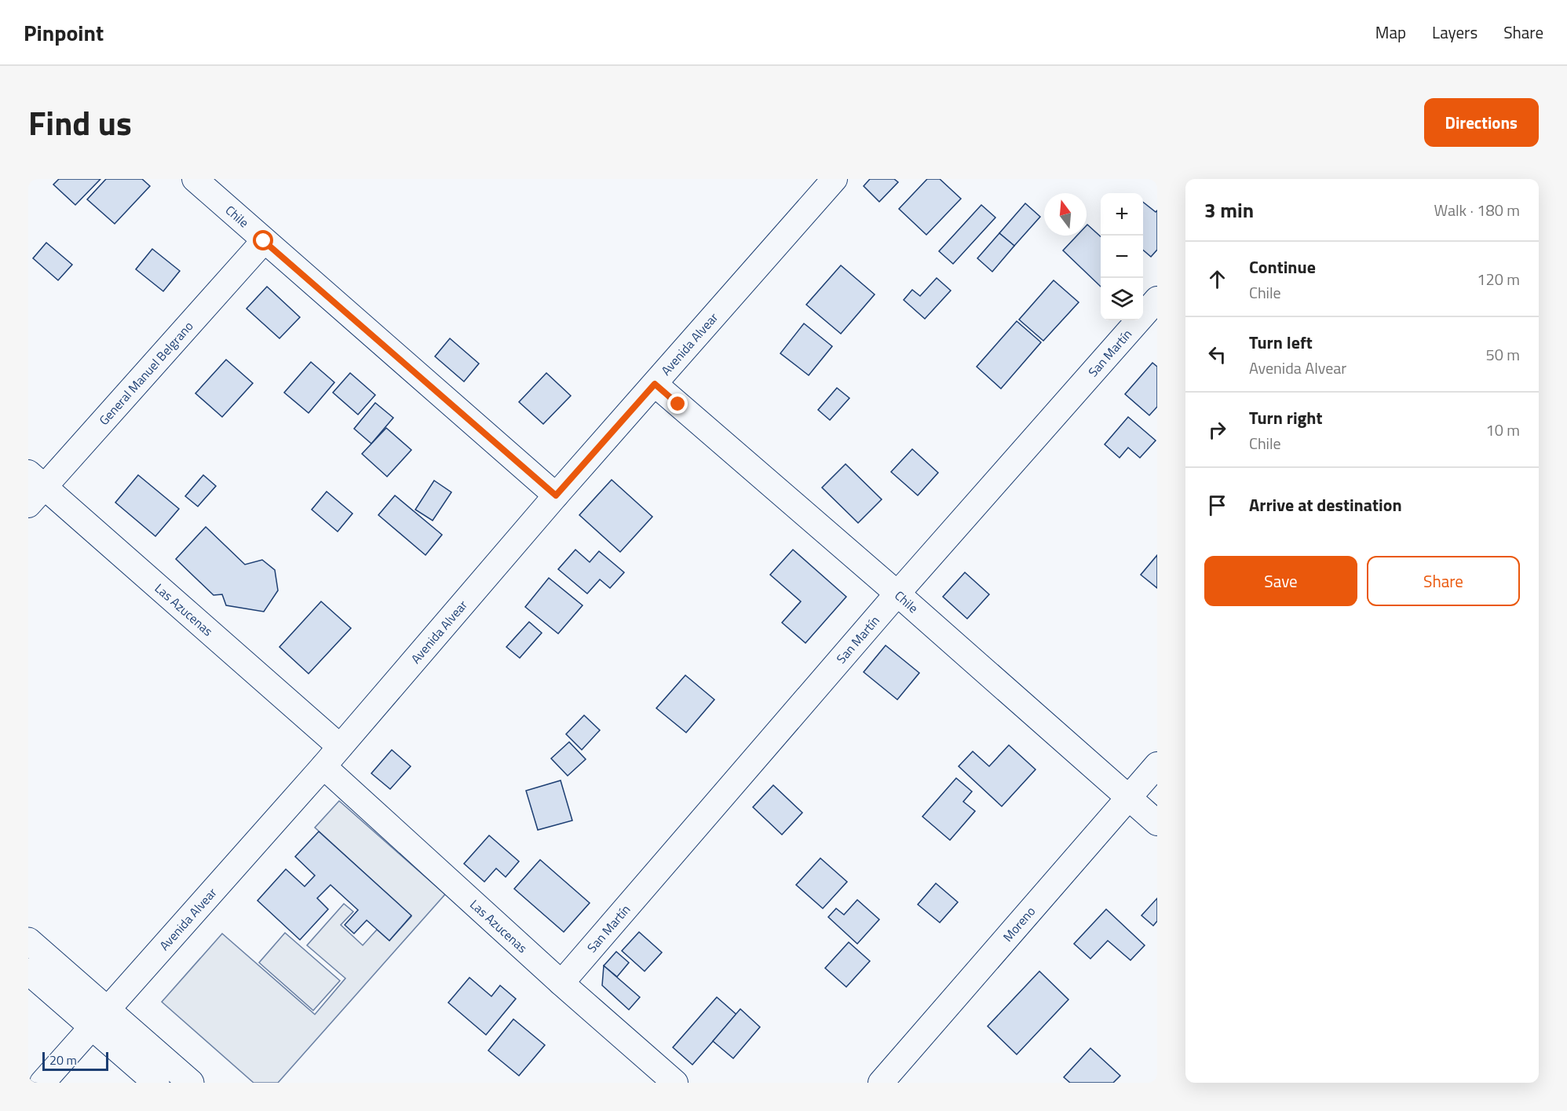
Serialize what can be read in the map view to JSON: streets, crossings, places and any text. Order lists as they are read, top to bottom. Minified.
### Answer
{"streets":{"street":["Chile","Avenida Alvear","San Martín","General Manuel Belgrano","Las Azucenas","Moreno"]},"crossings":[["Chile","Avenida Alvear"],["Chile","San Martín"],["Chile","General Manuel Belgrano"],["Chile","Moreno"],["Avenida Alvear","Las Azucenas"],["San Martín","Las Azucenas"],["General Manuel Belgrano","Las Azucenas"]],"scale_bar":"20 m","north":"top","page":{"header":"Pinpoint","nav":["Map","Layers","Share"],"title":"Find us","buttons":["Directions",["Save","Share"]],"heading":["3 min","Walk · 180 m"],"map_buttons":["+","−"],"list":[["Continue","Chile","120 m"],["Turn left","Avenida Alvear","50 m"],["Turn right","Chile","10 m"],"Arrive at destination"],"scale":"20 m"}}
